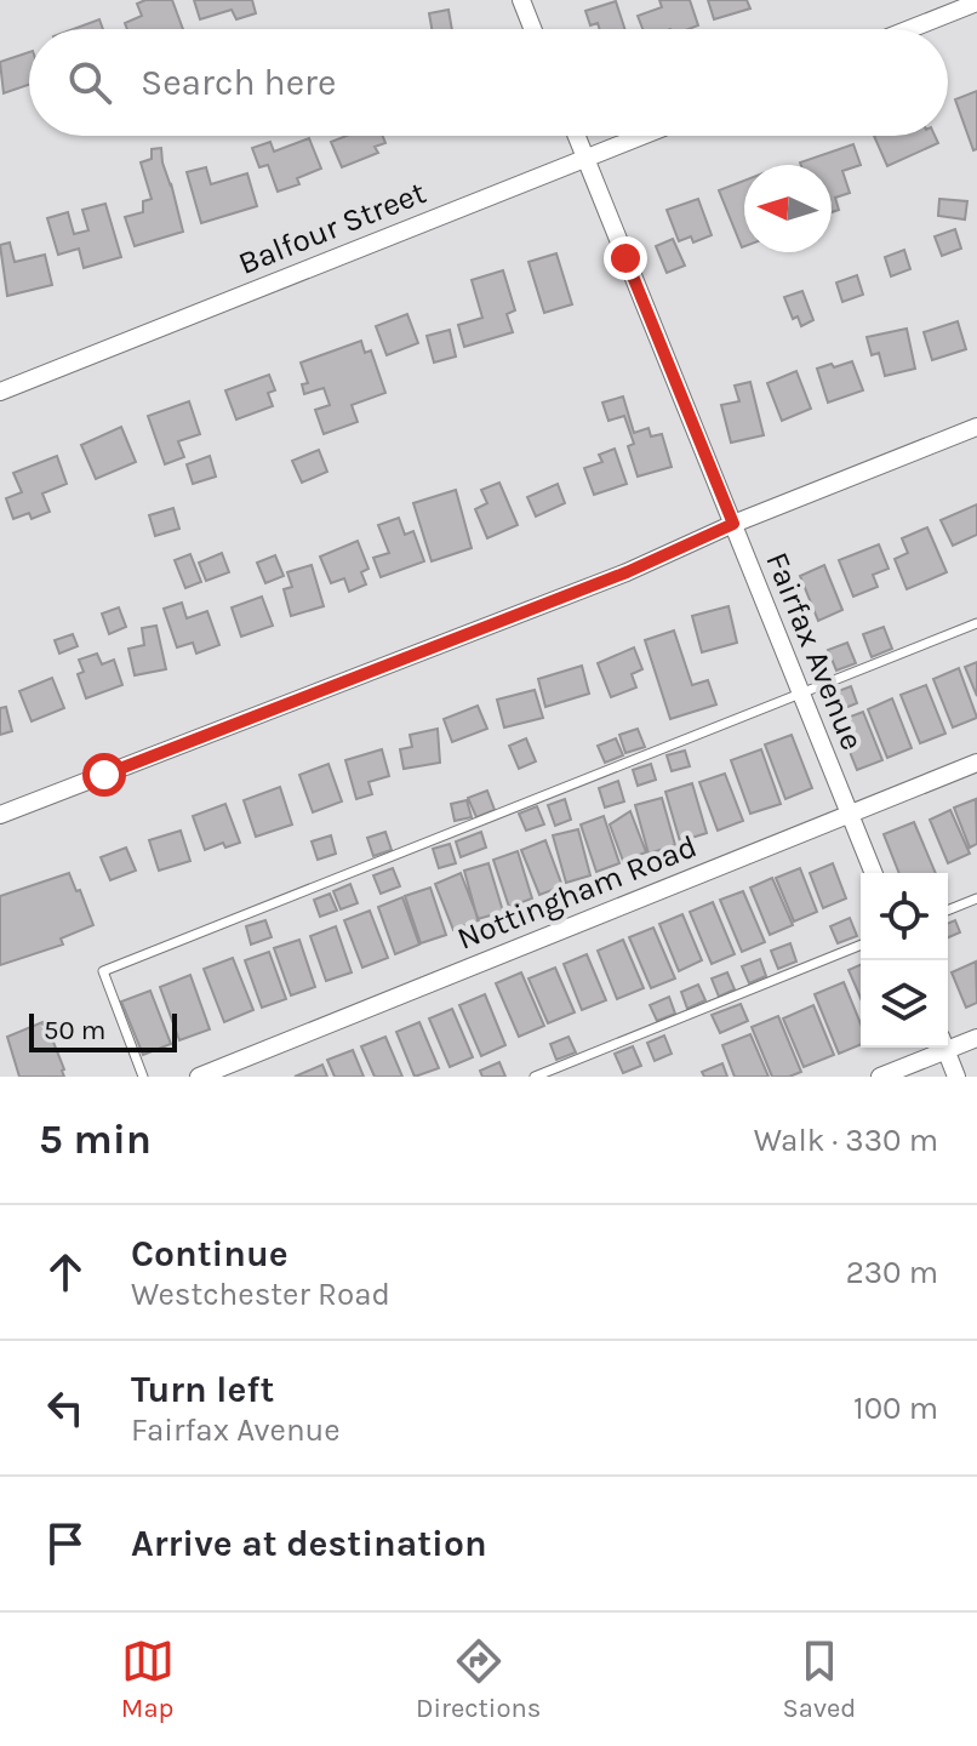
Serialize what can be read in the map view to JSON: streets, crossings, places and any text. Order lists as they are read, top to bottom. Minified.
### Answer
{"streets":{"street":["Balfour Street","Fairfax Avenue","Nottingham Road"]},"crossings":[["Balfour Street","Fairfax Avenue"],["Fairfax Avenue","Nottingham Road"]],"scale_bar":"50 m","north":"left","page":{"search":"Search here","scale":"50 m","heading":["5 min","Walk · 330 m"],"list":[["Continue","Westchester Road","230 m"],["Turn left","Fairfax Avenue","100 m"],"Arrive at destination"],"nav":["Map","Directions","Saved"]}}
